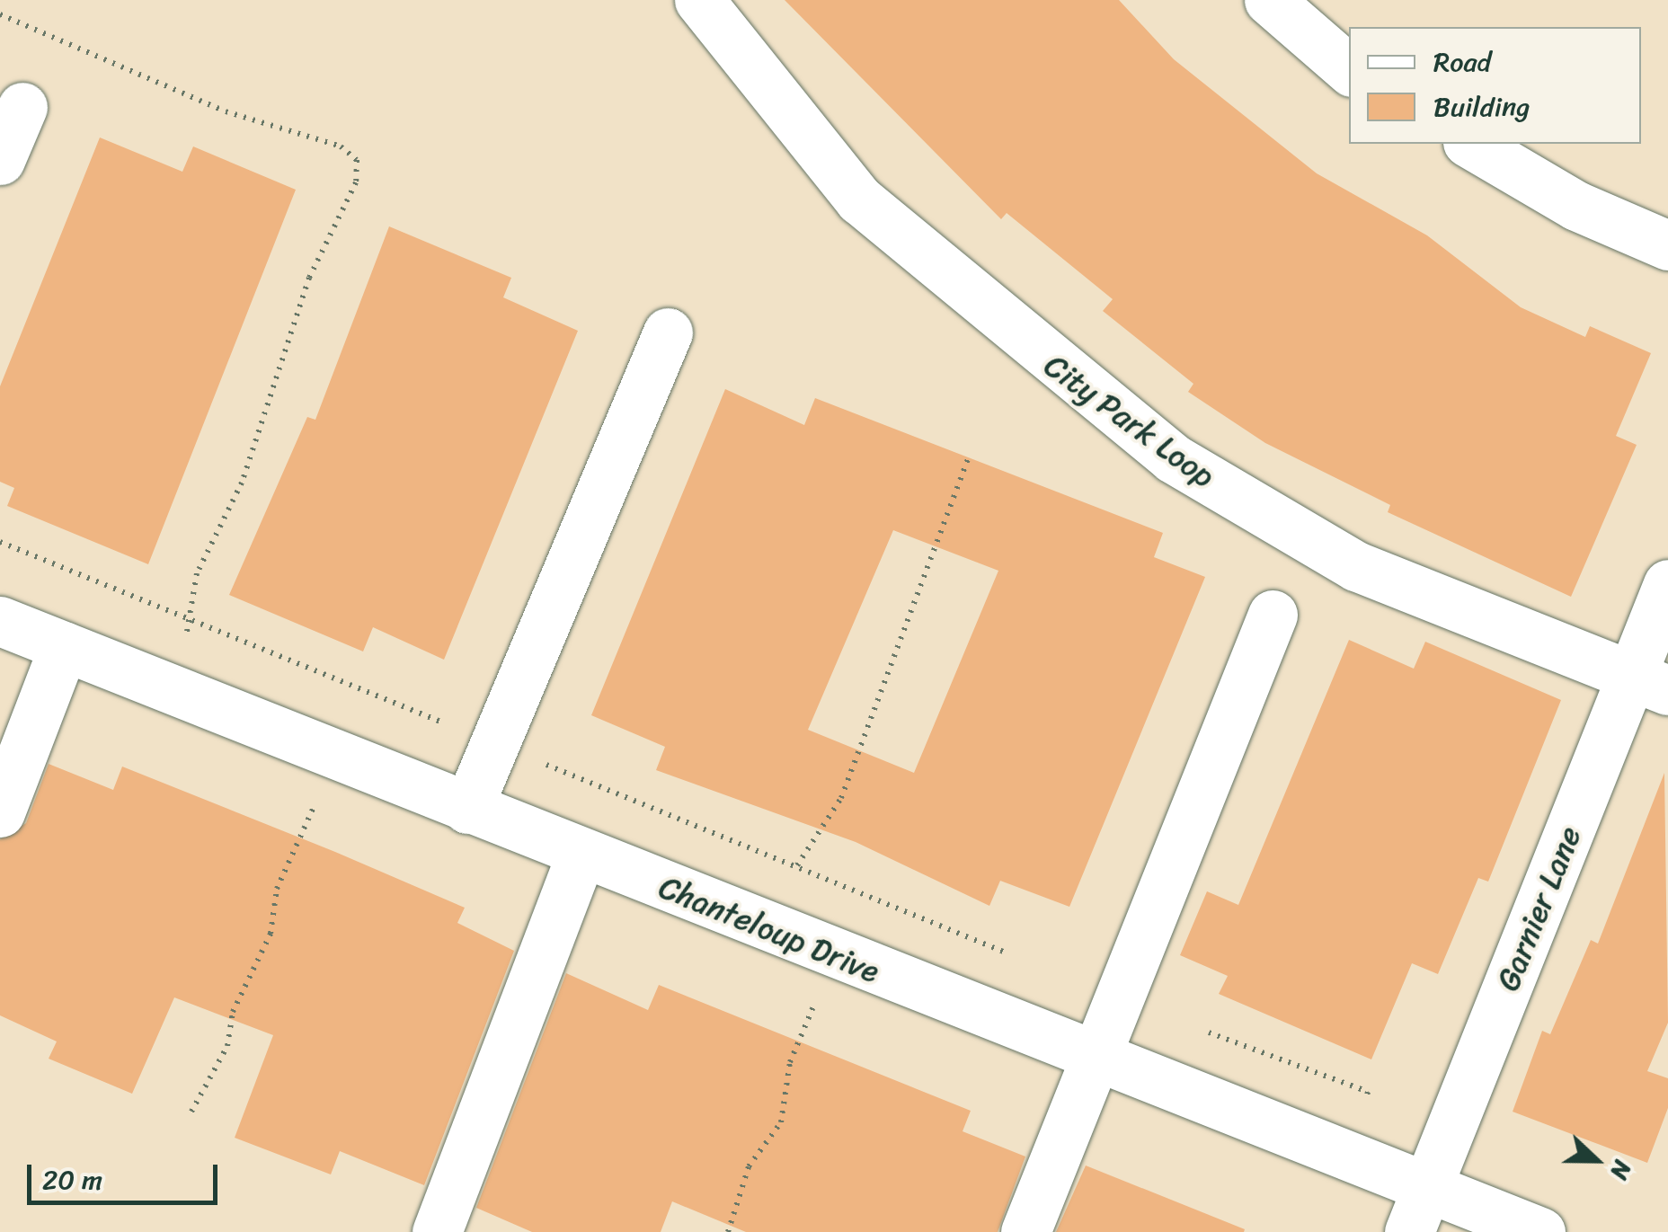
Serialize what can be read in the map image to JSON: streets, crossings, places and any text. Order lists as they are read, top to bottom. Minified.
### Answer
{"streets":{"street":["City Park Loop","Garnier Lane","Chanteloup Drive"]},"crossings":[["City Park Loop","Garnier Lane"],["Garnier Lane","Chanteloup Drive"]],"legend":["Road","Building"],"scale_bar":"20 m","north":"right"}
